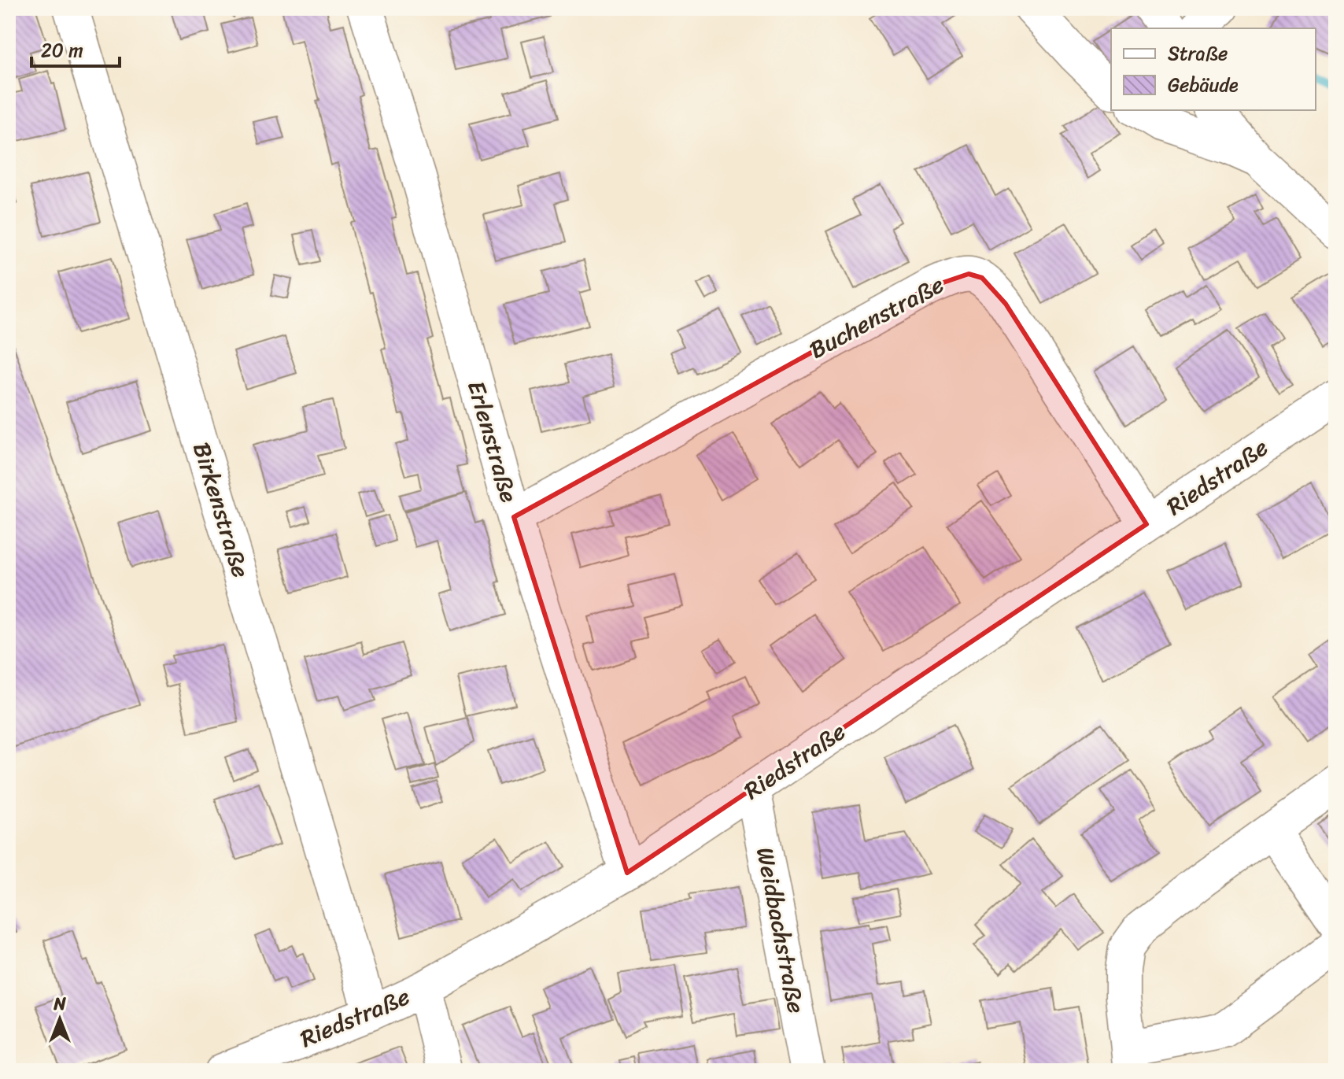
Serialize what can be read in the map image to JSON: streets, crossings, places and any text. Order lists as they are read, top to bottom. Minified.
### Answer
{"streets":{"street":["Buchenstraße","Erlenstraße","Riedstraße","Birkenstraße","Weidbachstraße"]},"crossings":[["Buchenstraße","Erlenstraße"],["Buchenstraße","Riedstraße"],["Erlenstraße","Riedstraße"],["Riedstraße","Birkenstraße"],["Riedstraße","Weidbachstraße"]],"legend":["Straße","Gebäude"],"scale_bar":"20 m","north":"top"}
